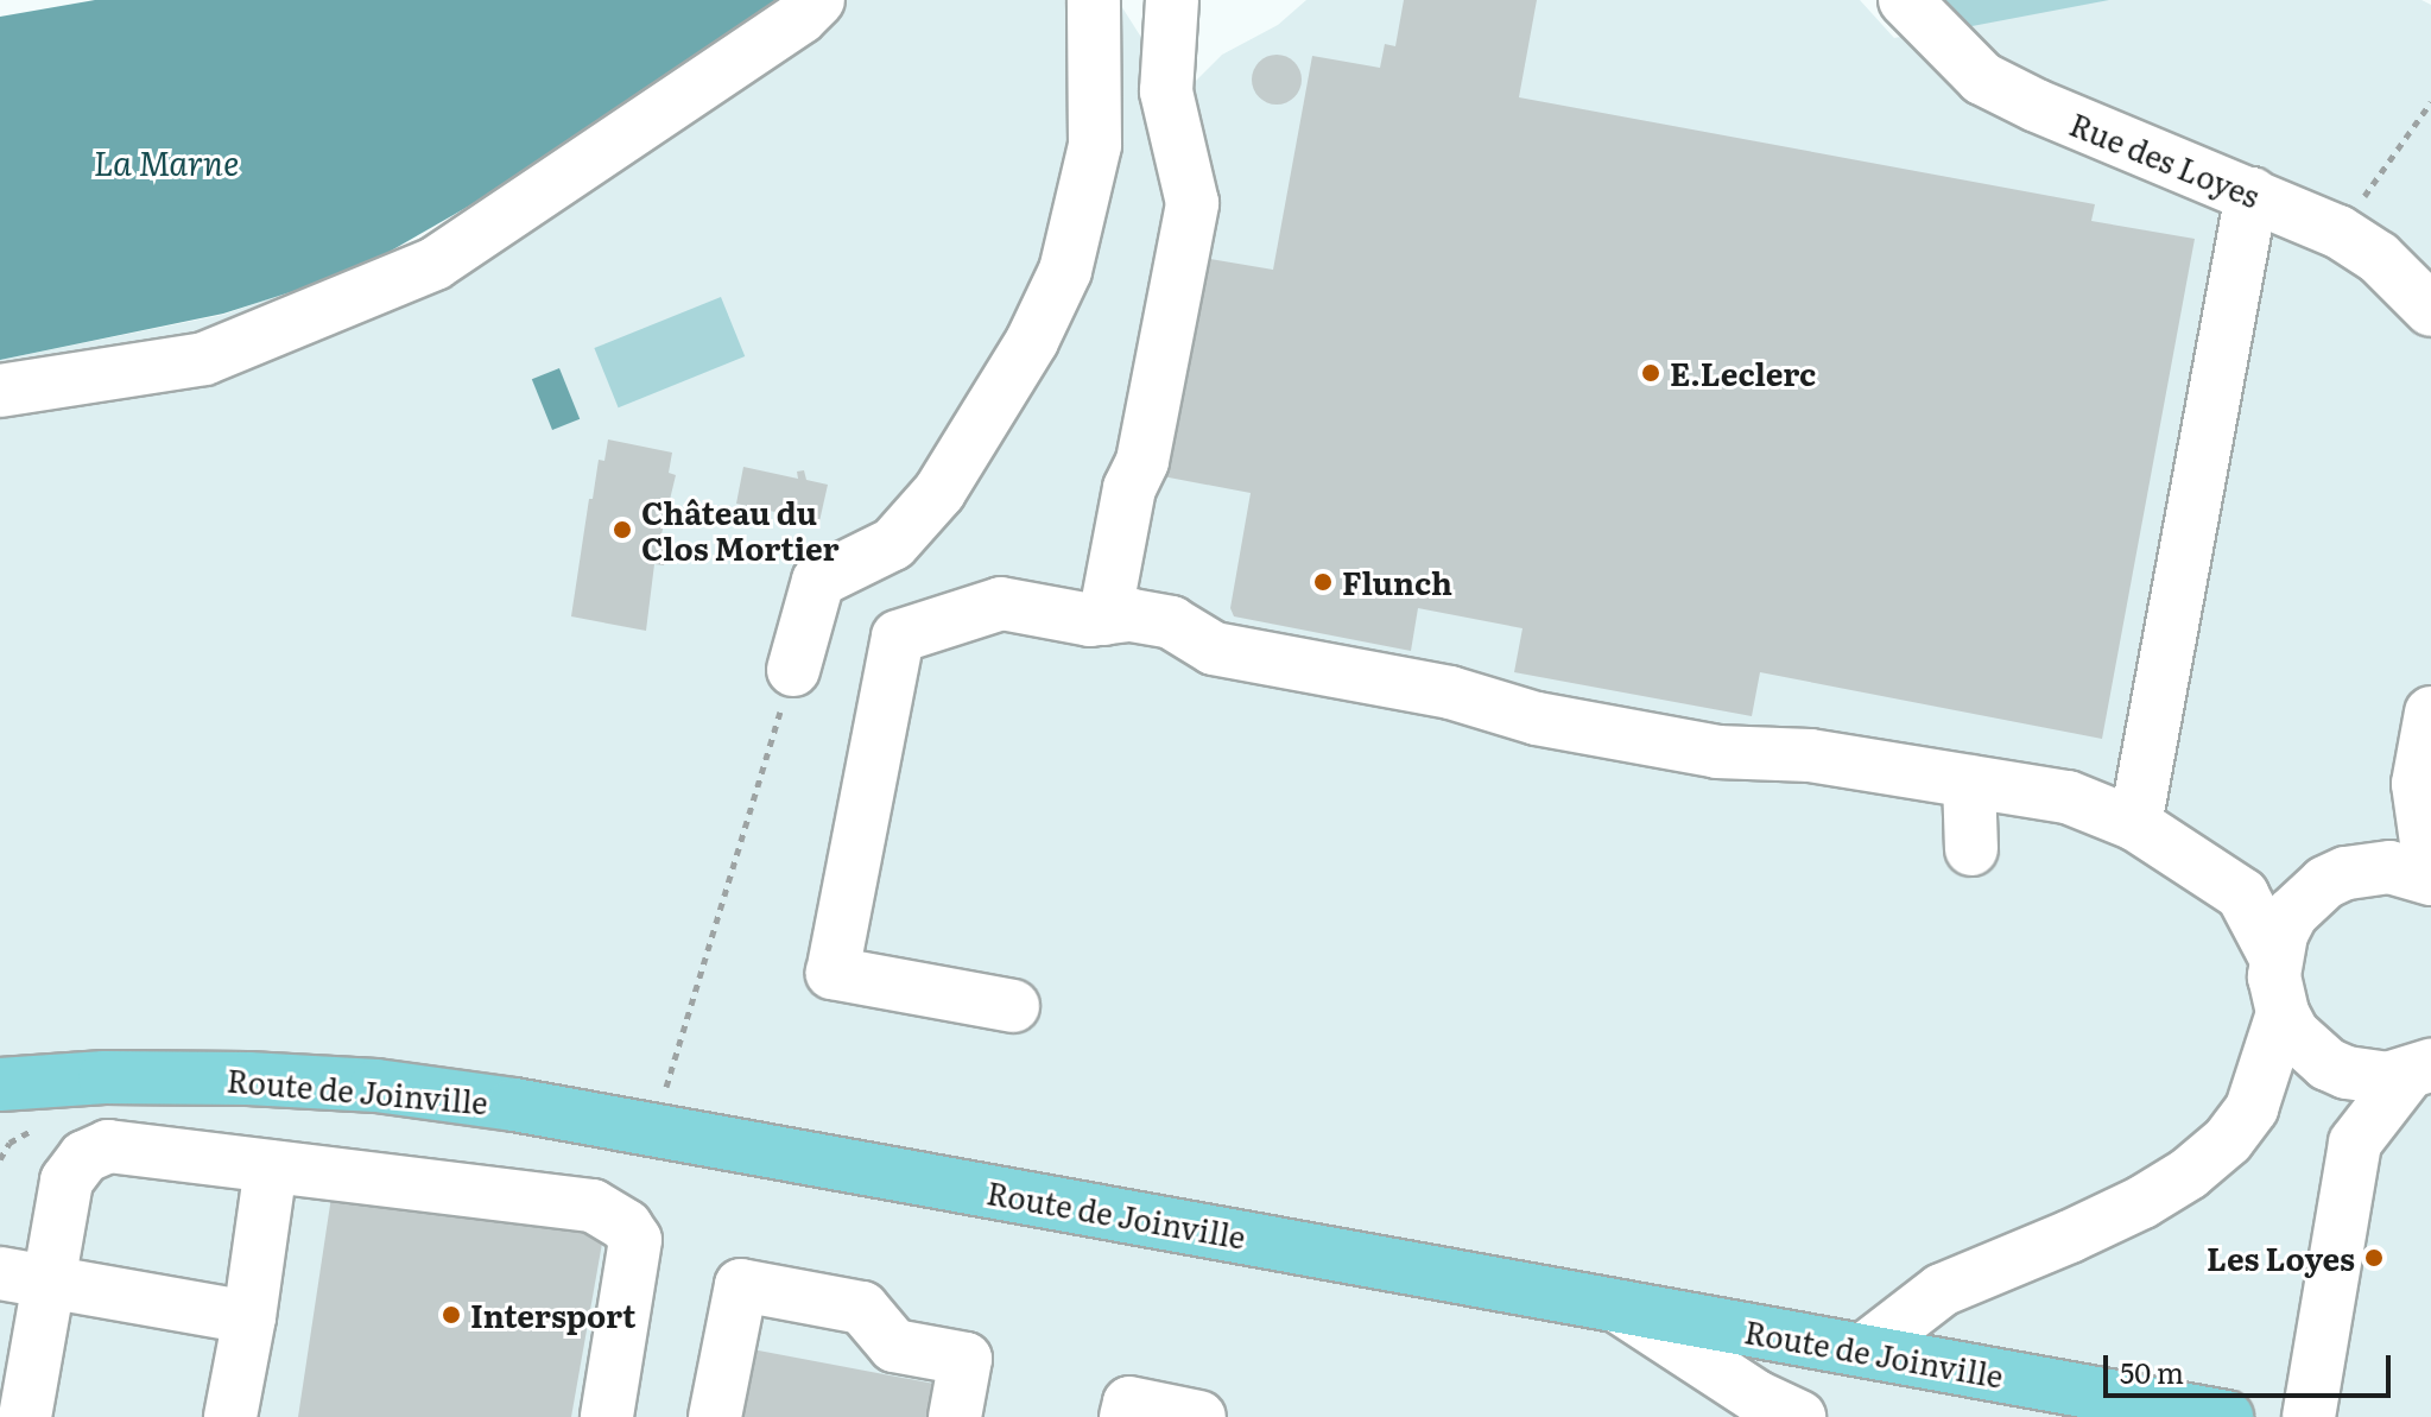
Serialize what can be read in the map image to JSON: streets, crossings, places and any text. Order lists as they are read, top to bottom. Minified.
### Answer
{"streets":{"main road":["Route de Joinville"],"street":["Rue des Loyes"]},"water":["La Marne"],"places":["E.Leclerc","Château du Clos Mortier","Flunch","Les Loyes","Intersport"],"scale_bar":"50 m"}
